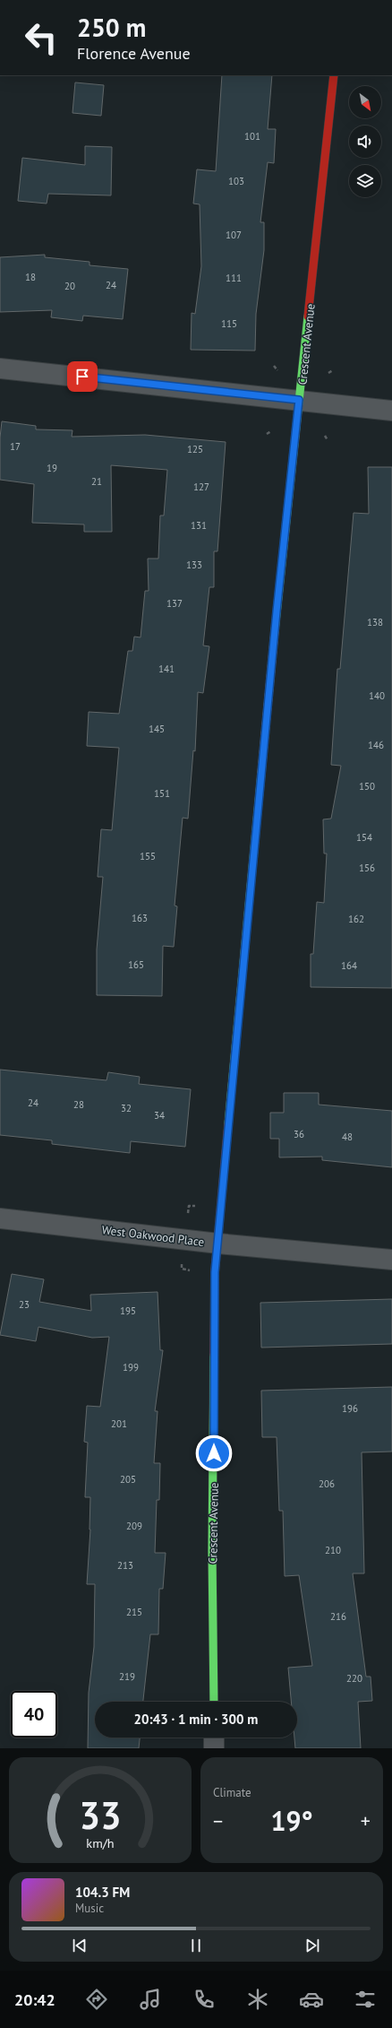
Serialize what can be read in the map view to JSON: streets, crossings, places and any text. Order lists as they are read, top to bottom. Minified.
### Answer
{"streets":{"street":["Crescent Avenue","West Oakwood Place"]},"crossings":[["Crescent Avenue","West Oakwood Place"]],"house_numbers":["101","103","107","18","111","24","20","115","17","125","19","21","127","131","133","137","138","141","140","145","146","150","151","154","155","156","163","162","165","164","24","28","32","34","36","48","23","195","199","196","201","205","206","209","210","213","215","216","219","220"],"north":"bottom right","page":{"turn":["250 m","Florence Avenue"],"limit":"40","trip":"20:43 · 1 min · 300 m","tile":"Climate","heat":["−","19°","+"],"song":["104.3 FM","Music"],"tabs":"20:42","gauge":["33","km/h"]}}
